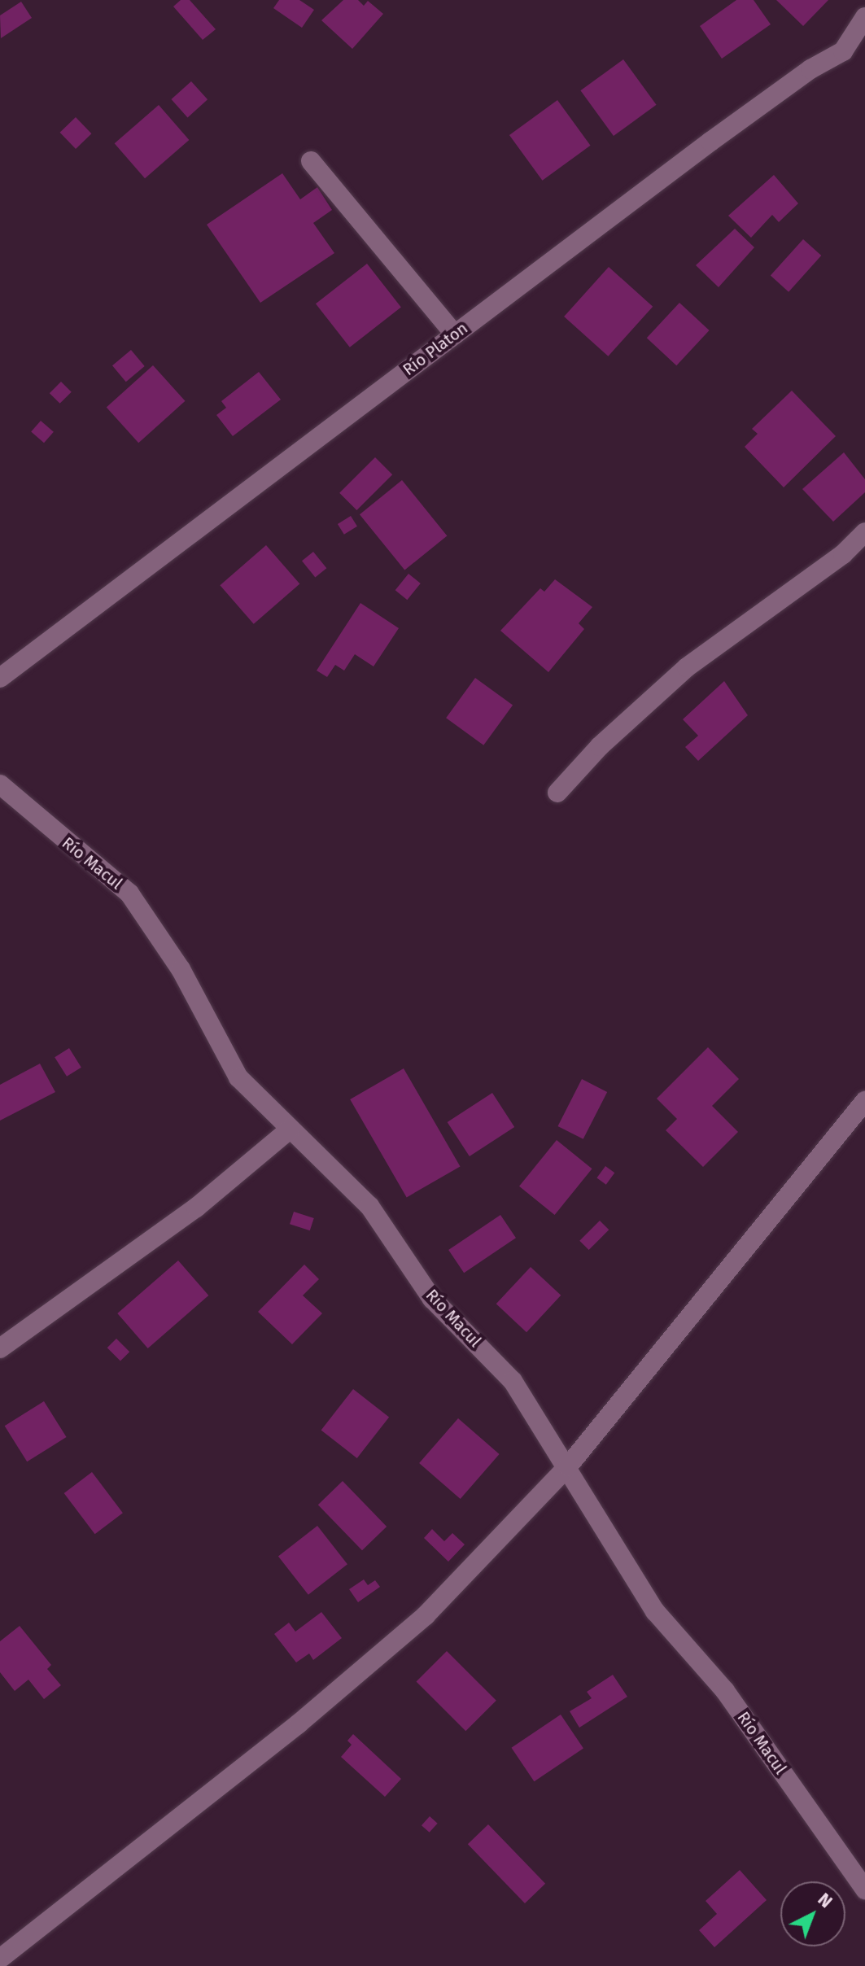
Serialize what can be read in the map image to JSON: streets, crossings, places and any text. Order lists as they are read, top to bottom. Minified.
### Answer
{"streets":{"street":["Río Platon","Río Macul"]},"north":"top right"}
